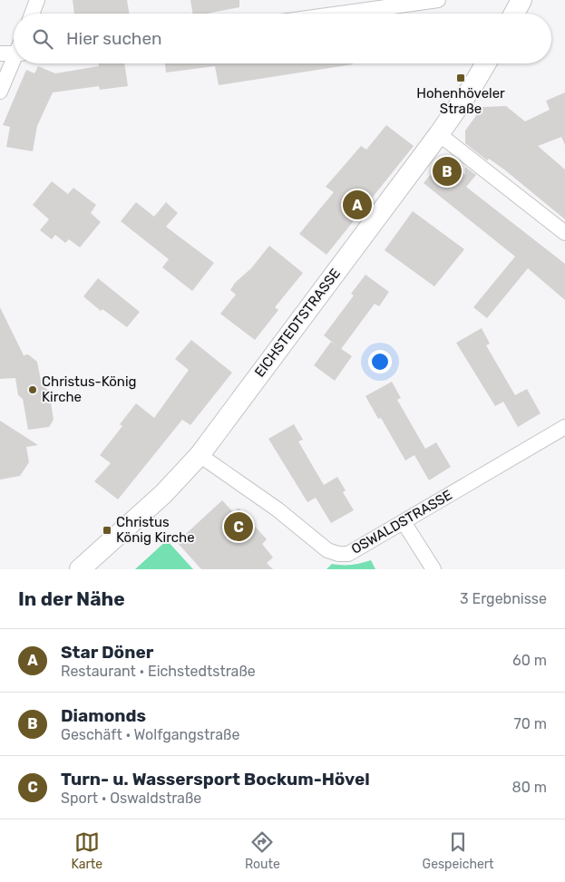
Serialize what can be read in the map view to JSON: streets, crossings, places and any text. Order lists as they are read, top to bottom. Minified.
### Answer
{"streets":{"street":["EICHSTEDTSTRASSE","OSWALDSTRASSE"]},"crossings":[["EICHSTEDTSTRASSE","OSWALDSTRASSE"]],"places":{"transit":["Hohenhöveler Straße","Christus König Kirche"],"other":["Christus-König Kirche"]},"page":{"search":"Hier suchen","pins":["B","A","C"],"heading":["In der Nähe","3 Ergebnisse"],"list":[{"mark":"A","name":"Star Döner","note":"Restaurant · Eichstedtstraße","value":"60 m"},{"mark":"B","name":"Diamonds","note":"Geschäft · Wolfgangstraße","value":"70 m"},{"mark":"C","name":"Turn- u. Wassersport Bockum-Hövel","note":"Sport · Oswaldstraße","value":"80 m"}],"nav":["Karte","Route","Gespeichert"]}}
